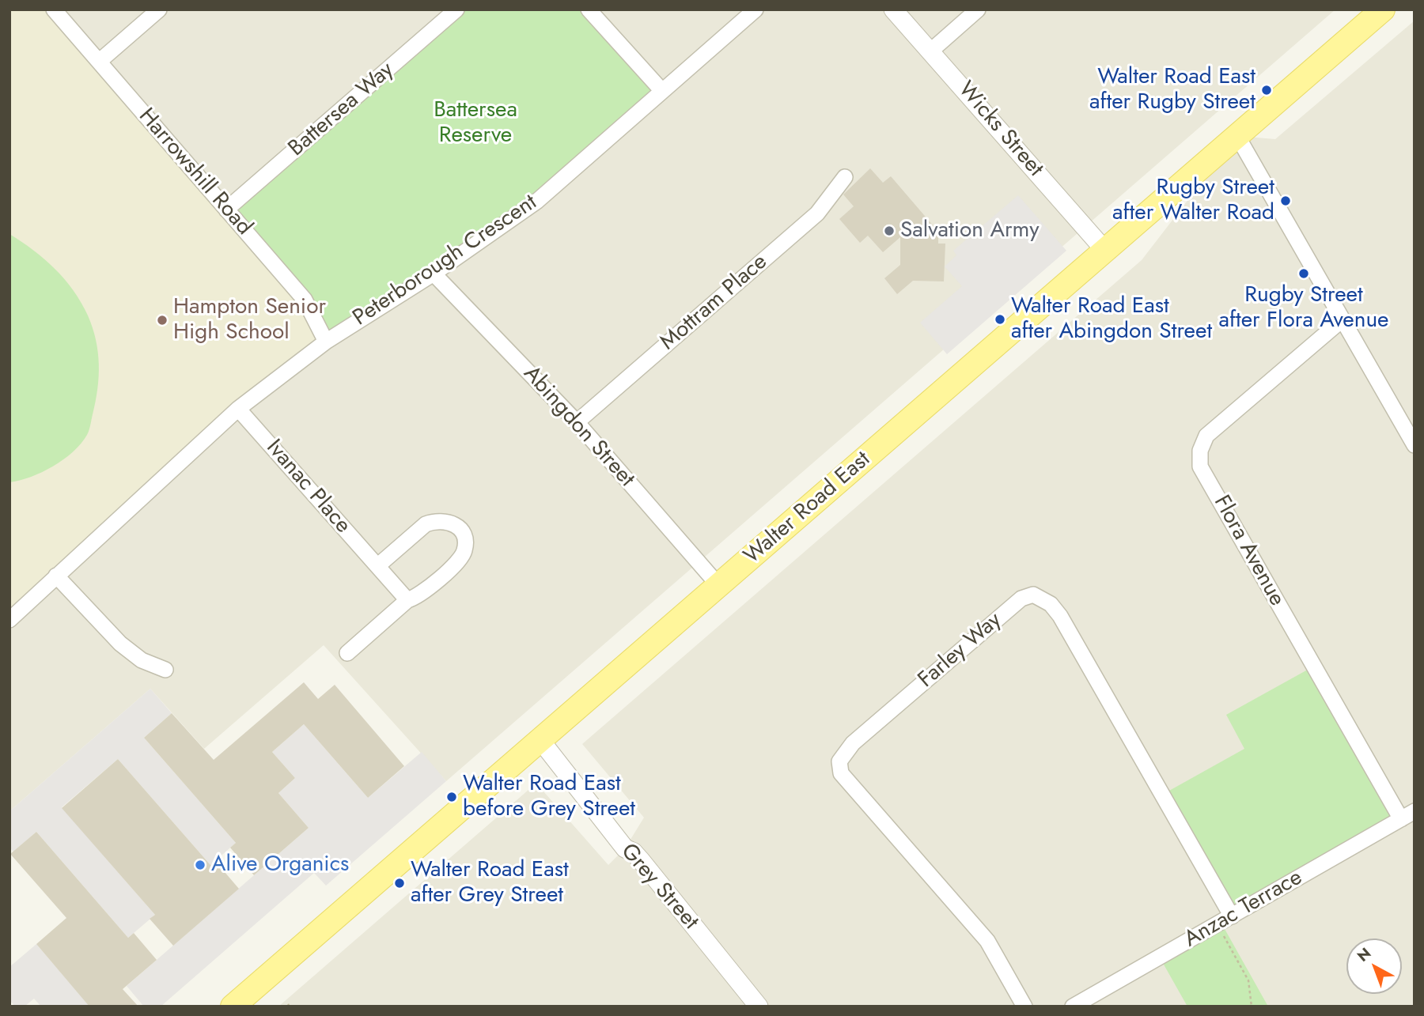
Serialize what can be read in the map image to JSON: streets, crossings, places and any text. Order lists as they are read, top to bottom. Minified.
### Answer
{"streets":{"main road":["Walter Road East"],"street":["Battersea Way","Wicks Street","Harrowshill Road","Peterborough Crescent","Mottram Place","Abingdon Street","Ivanac Place","Flora Avenue","Farley Way","Grey Street","Anzac Terrace"]},"crossings":[["Battersea Way","Harrowshill Road"],["Wicks Street","Walter Road East"],["Harrowshill Road","Peterborough Crescent"],["Peterborough Crescent","Abingdon Street"],["Peterborough Crescent","Ivanac Place"],["Mottram Place","Abingdon Street"],["Abingdon Street","Walter Road East"],["Walter Road East","Grey Street"],["Flora Avenue","Anzac Terrace"],["Farley Way","Anzac Terrace"]],"parks":["Battersea Reserve"],"places":["Walter Road East after Rugby Street","Rugby Street after Walter Road","Salvation Army","Rugby Street after Flora Avenue","Walter Road East after Abingdon Street","Hampton Senior High School","Walter Road East before Grey Street","Alive Organics","Walter Road East after Grey Street"],"north":"top left"}
